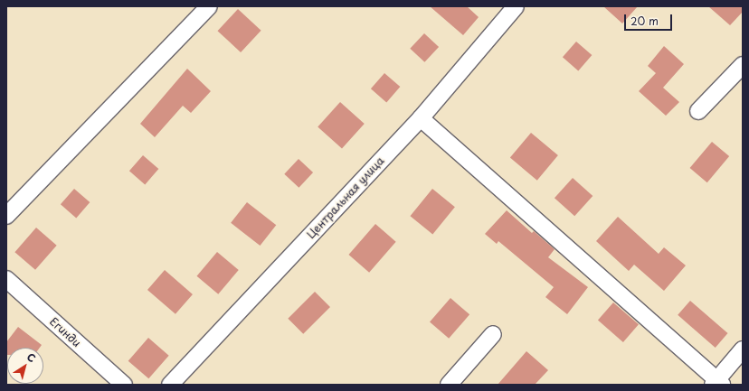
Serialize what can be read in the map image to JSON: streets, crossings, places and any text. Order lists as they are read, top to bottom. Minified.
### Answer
{"streets":{"street":["Центральная улица","Егинди"]},"scale_bar":"20 m","north":"top right"}
